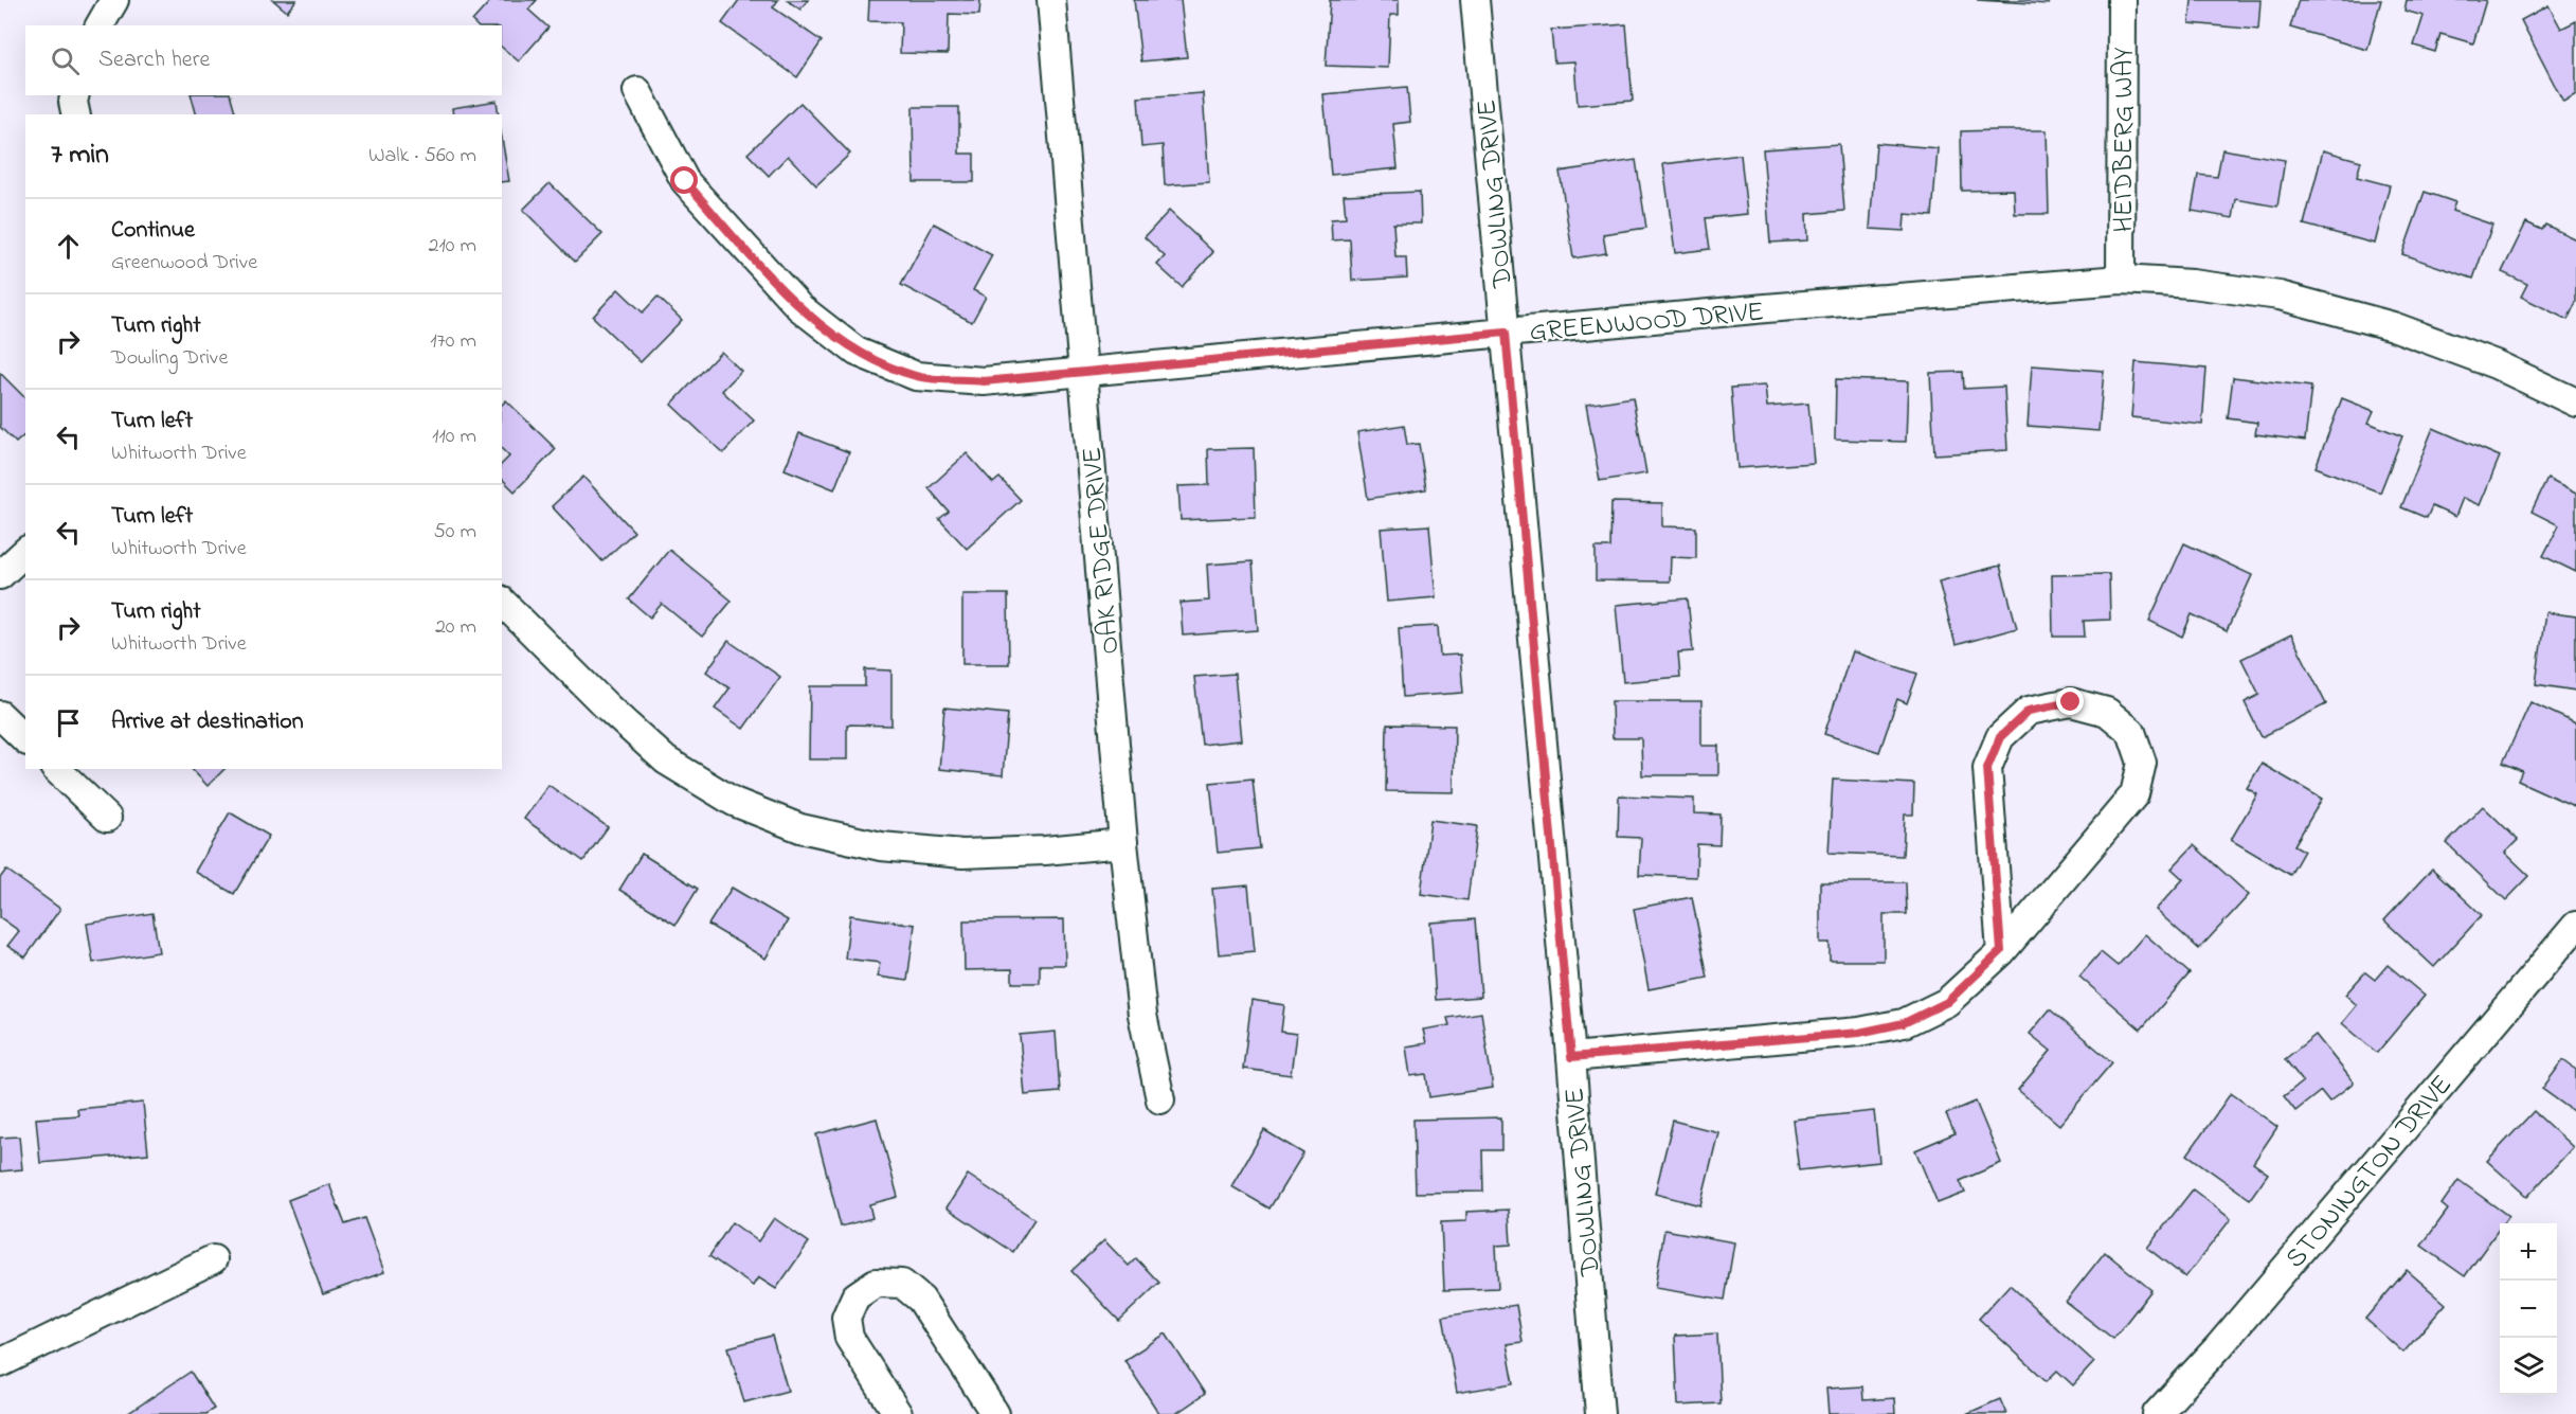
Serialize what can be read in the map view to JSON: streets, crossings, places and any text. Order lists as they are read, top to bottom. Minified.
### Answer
{"streets":{"street":["HEIDBERG WAY","DOWLING DRIVE","GREENWOOD DRIVE","OAK RIDGE DRIVE","STONINGTON DRIVE"]},"crossings":[["HEIDBERG WAY","GREENWOOD DRIVE"],["DOWLING DRIVE","GREENWOOD DRIVE"],["GREENWOOD DRIVE","OAK RIDGE DRIVE"]],"page":{"search":"Search here","heading":["7 min","Walk · 560 m"],"list":[["Continue","Greenwood Drive","210 m"],["Turn right","Dowling Drive","170 m"],["Turn left","Whitworth Drive","110 m"],["Turn left","Whitworth Drive","50 m"],["Turn right","Whitworth Drive","20 m"],"Arrive at destination"],"map_buttons":["+","−"]}}
